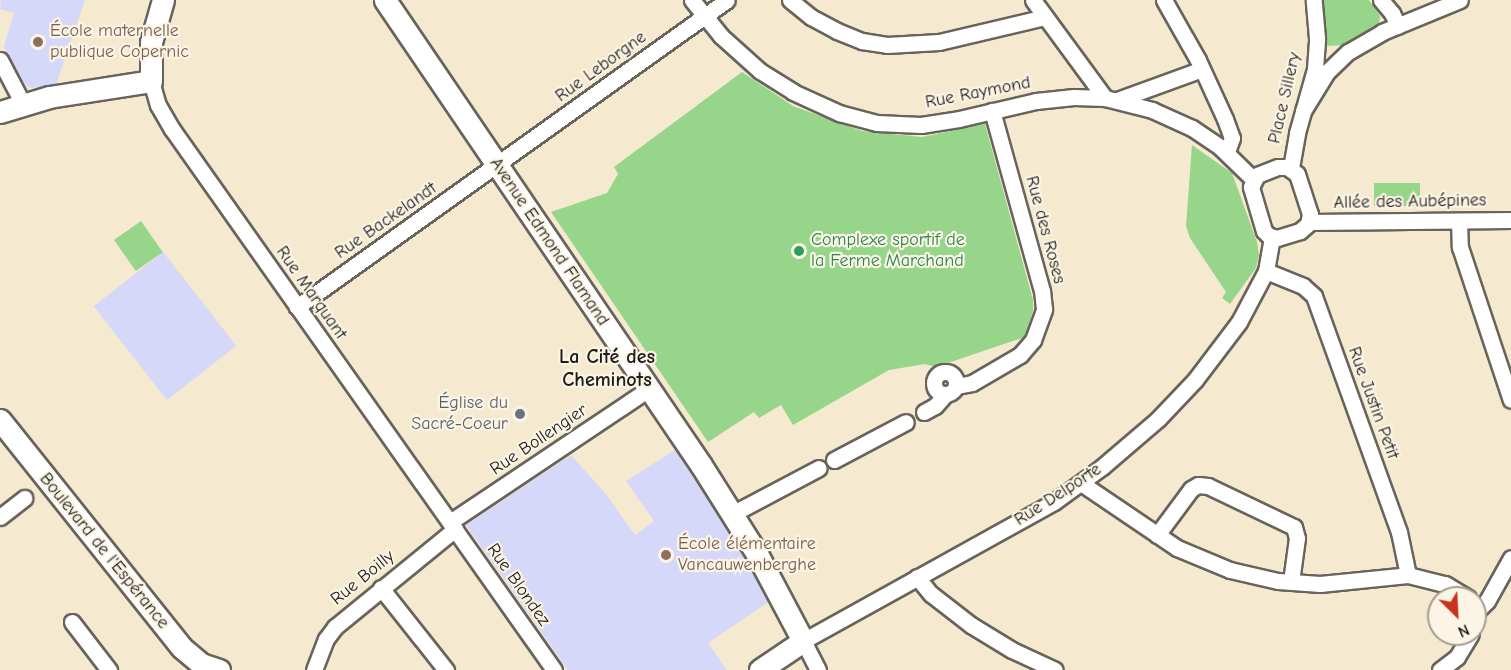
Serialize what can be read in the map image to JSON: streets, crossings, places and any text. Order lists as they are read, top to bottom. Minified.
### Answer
{"streets":{"street":["Rue Leborgne","Rue Raymond","Place Sillery","Allée des Aubépines","Rue Backelandt","Rue des Roses","Avenue Edmond Flamand","Rue Marquant","Rue Justin Petit","Rue Bollengier","Rue Delporte","Boulevard de l'Espérance","Rue Boilly","Rue Blondez"]},"crossings":[["Rue Leborgne","Rue Raymond"],["Rue Leborgne","Rue Backelandt"],["Rue Leborgne","Avenue Edmond Flamand"],["Rue Raymond","Place Sillery"],["Rue Raymond","Allée des Aubépines"],["Rue Raymond","Rue des Roses"],["Rue Raymond","Rue Delporte"],["Place Sillery","Allée des Aubépines"],["Place Sillery","Rue Delporte"],["Allée des Aubépines","Rue Delporte"],["Rue Backelandt","Avenue Edmond Flamand"],["Rue Backelandt","Rue Marquant"],["Avenue Edmond Flamand","Rue Bollengier"],["Avenue Edmond Flamand","Rue Delporte"],["Rue Marquant","Rue Bollengier"],["Rue Marquant","Rue Boilly"],["Rue Marquant","Rue Blondez"],["Rue Justin Petit","Rue Delporte"],["Rue Bollengier","Rue Boilly"],["Rue Bollengier","Rue Blondez"],["Rue Boilly","Rue Blondez"]],"districts":["La Cité des Cheminots"],"places":["École maternelle publique Copernic","Complexe sportif de la Ferme Marchand","Église du Sacré-Coeur","École élémentaire Vancauwenberghe"],"north":"bottom right"}
